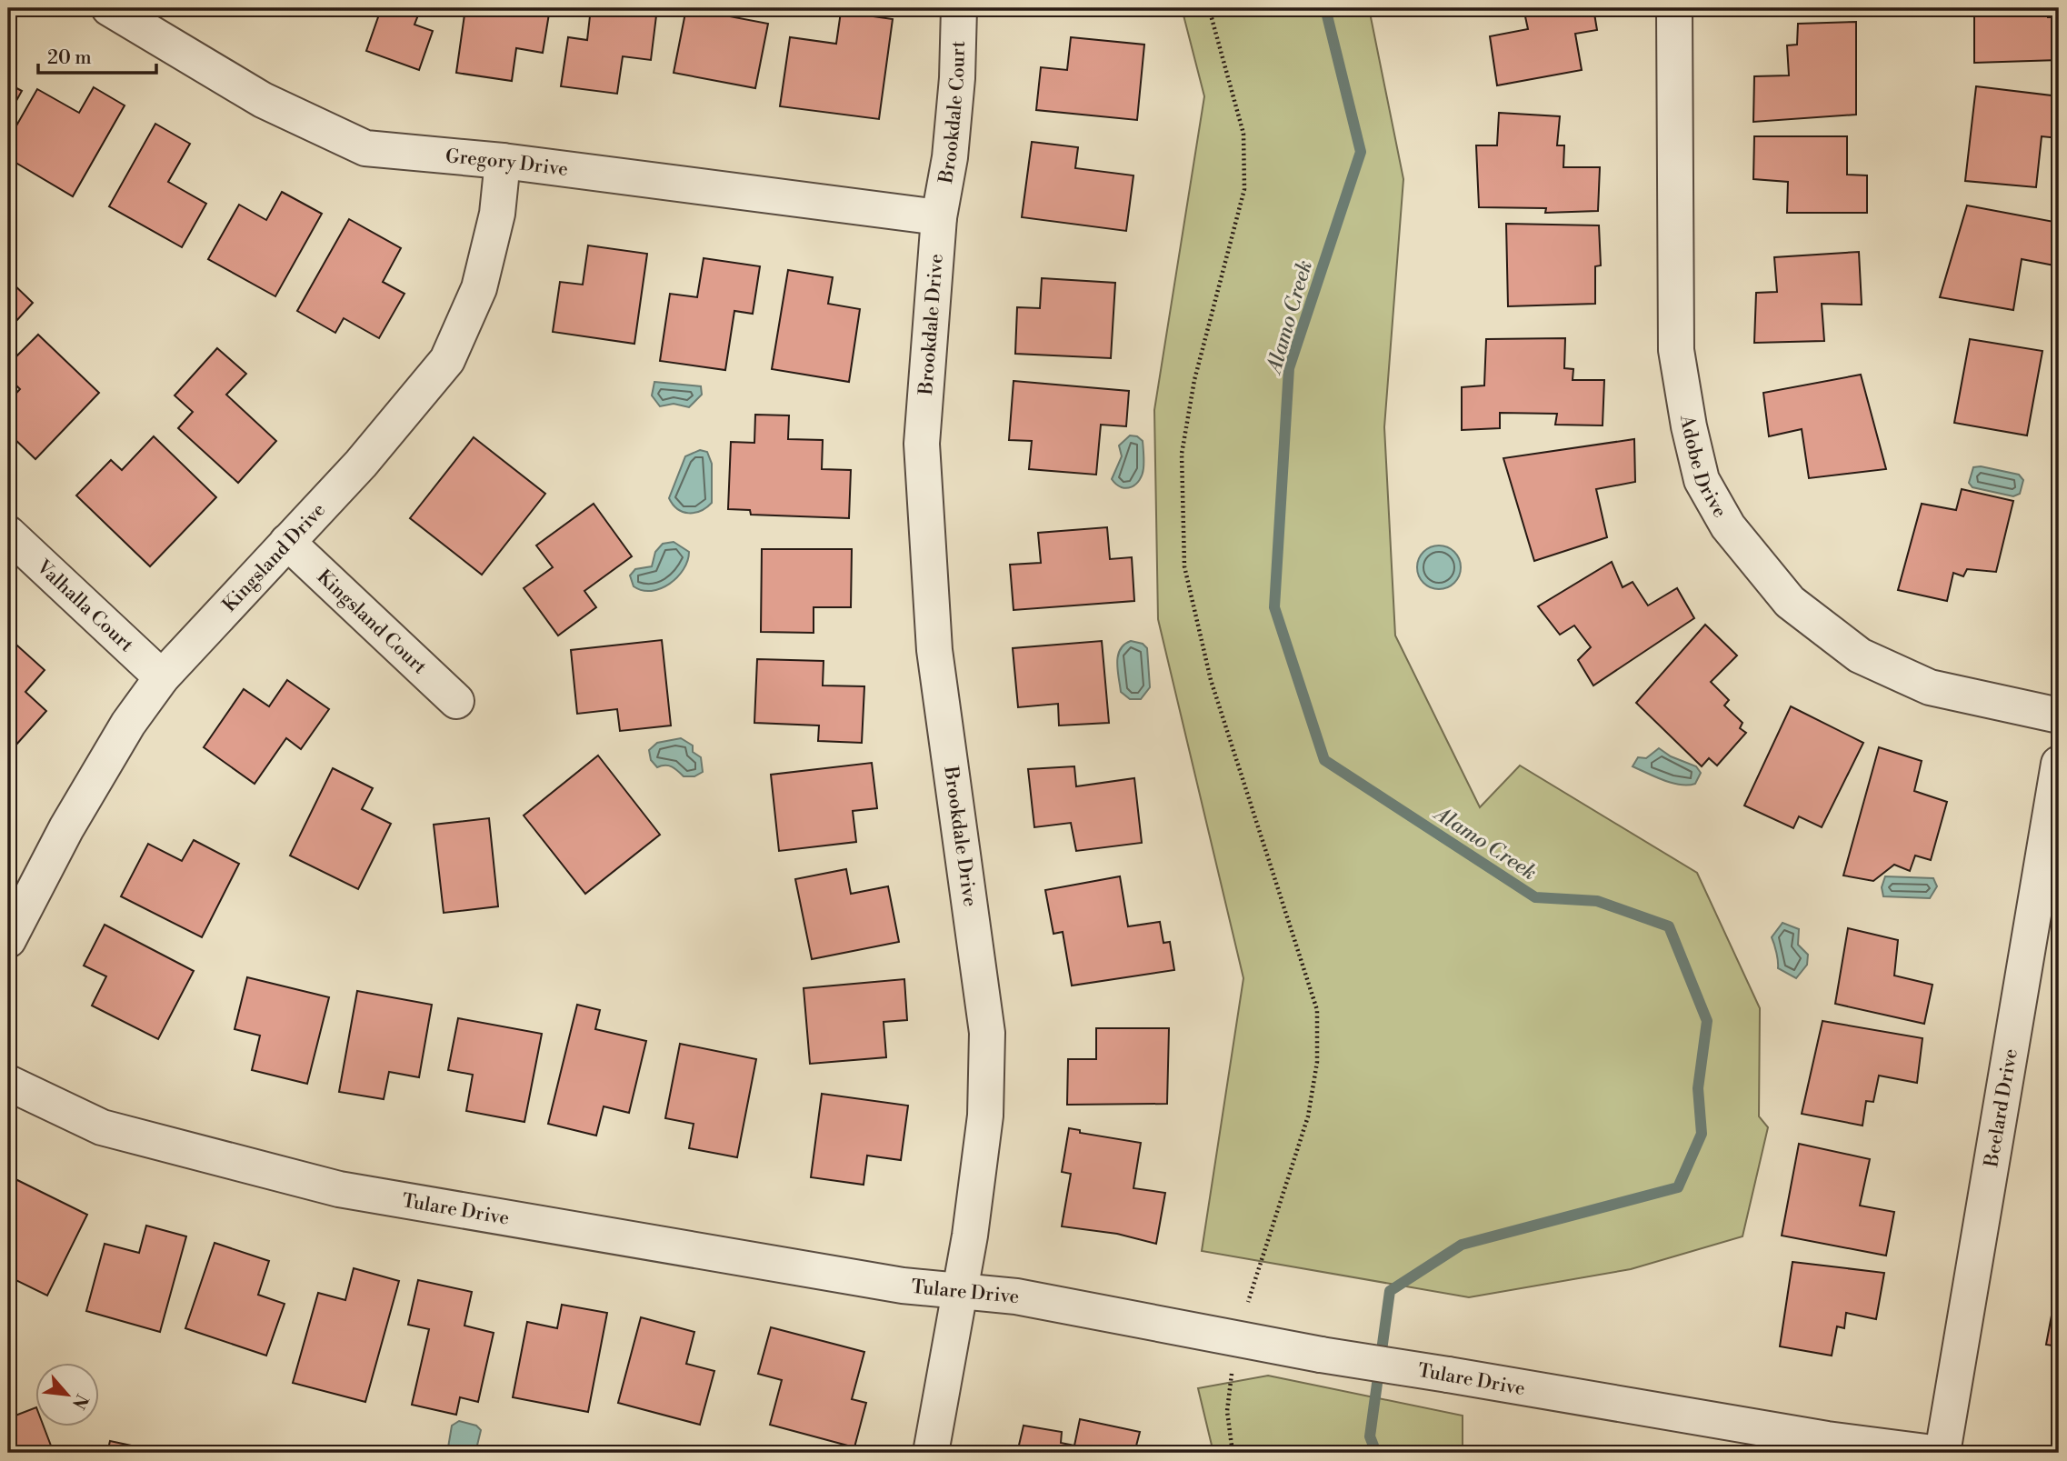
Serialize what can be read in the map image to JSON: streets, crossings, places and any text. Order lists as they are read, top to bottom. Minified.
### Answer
{"streets":{"street":["Brookdale Court","Gregory Drive","Brookdale Drive","Adobe Drive","Kingsland Drive","Valhalla Court","Kingsland Court","Beelard Drive","Tulare Drive"]},"crossings":[["Brookdale Court","Gregory Drive"],["Brookdale Court","Brookdale Drive"],["Gregory Drive","Brookdale Drive"],["Gregory Drive","Kingsland Drive"],["Brookdale Drive","Tulare Drive"],["Kingsland Drive","Valhalla Court"],["Kingsland Drive","Kingsland Court"]],"water":["Alamo Creek"],"scale_bar":"20 m","north":"bottom right"}
